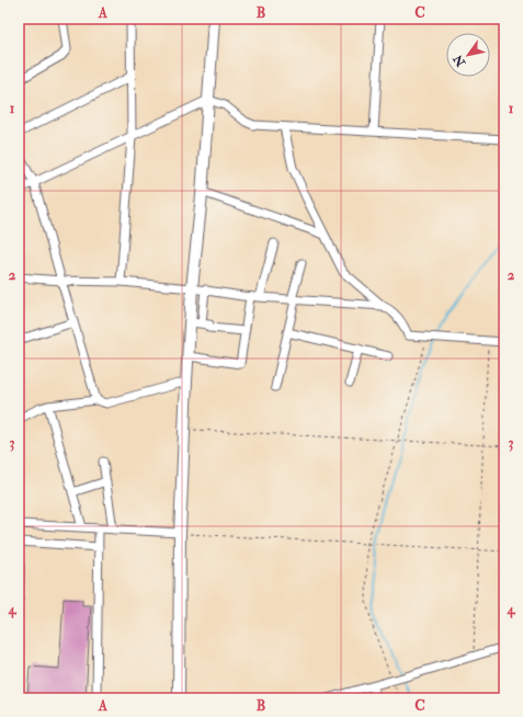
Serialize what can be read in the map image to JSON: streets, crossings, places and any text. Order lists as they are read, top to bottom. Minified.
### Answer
{"north":"bottom left","grid":{"columns":["A","B","C"],"rows":["1","2","3","4"]}}
